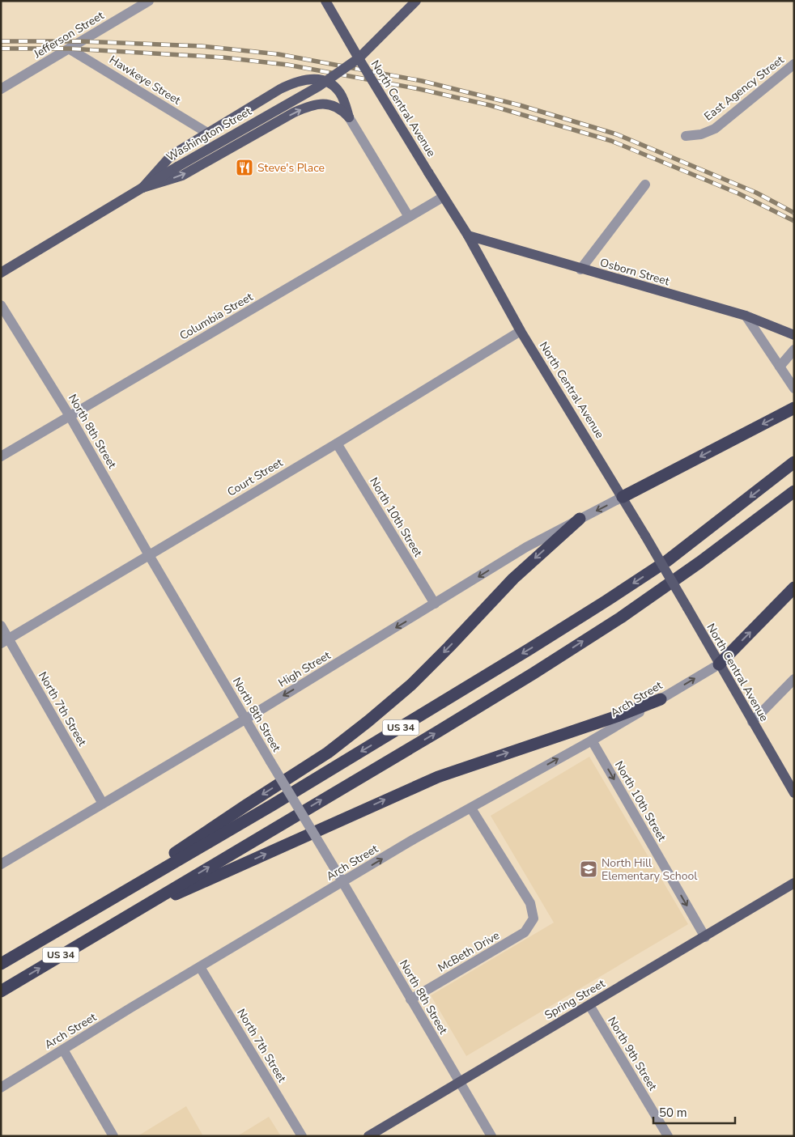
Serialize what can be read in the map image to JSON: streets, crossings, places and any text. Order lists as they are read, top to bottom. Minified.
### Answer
{"streets":{"highway":["US 34"],"main road":["North Central Avenue","Washington Street","Osborn Street","Spring Street"],"street":["Jefferson Street","Hawkeye Street","East Agency Street","Columbia Street","North 8th Street","Court Street","North 10th Street","High Street","Arch Street","North 7th Street","McBeth Drive","North 9th Street"]},"crossings":[["Jefferson Street","Hawkeye Street"],["North Central Avenue","Washington Street"],["North Central Avenue","Osborn Street"],["North Central Avenue","Columbia Street"],["North Central Avenue","Court Street"],["North Central Avenue","High Street"],["North Central Avenue","Arch Street"],["Columbia Street","North 8th Street"],["North 8th Street","Court Street"],["North 8th Street","High Street"],["North 8th Street","Arch Street"],["North 8th Street","McBeth Drive"],["North 8th Street","Spring Street"],["Court Street","North 10th Street"],["Court Street","North 7th Street"],["North 10th Street","High Street"],["North 10th Street","Arch Street"],["North 10th Street","Spring Street"],["High Street","North 7th Street"],["Arch Street","North 7th Street"],["Arch Street","McBeth Drive"],["Spring Street","North 9th Street"]],"one_way":["North 10th Street","High Street","Arch Street"],"places":{"restaurant":["Steve's Place"],"school or university":["North Hill Elementary School"]},"scale_bar":"50 m"}
